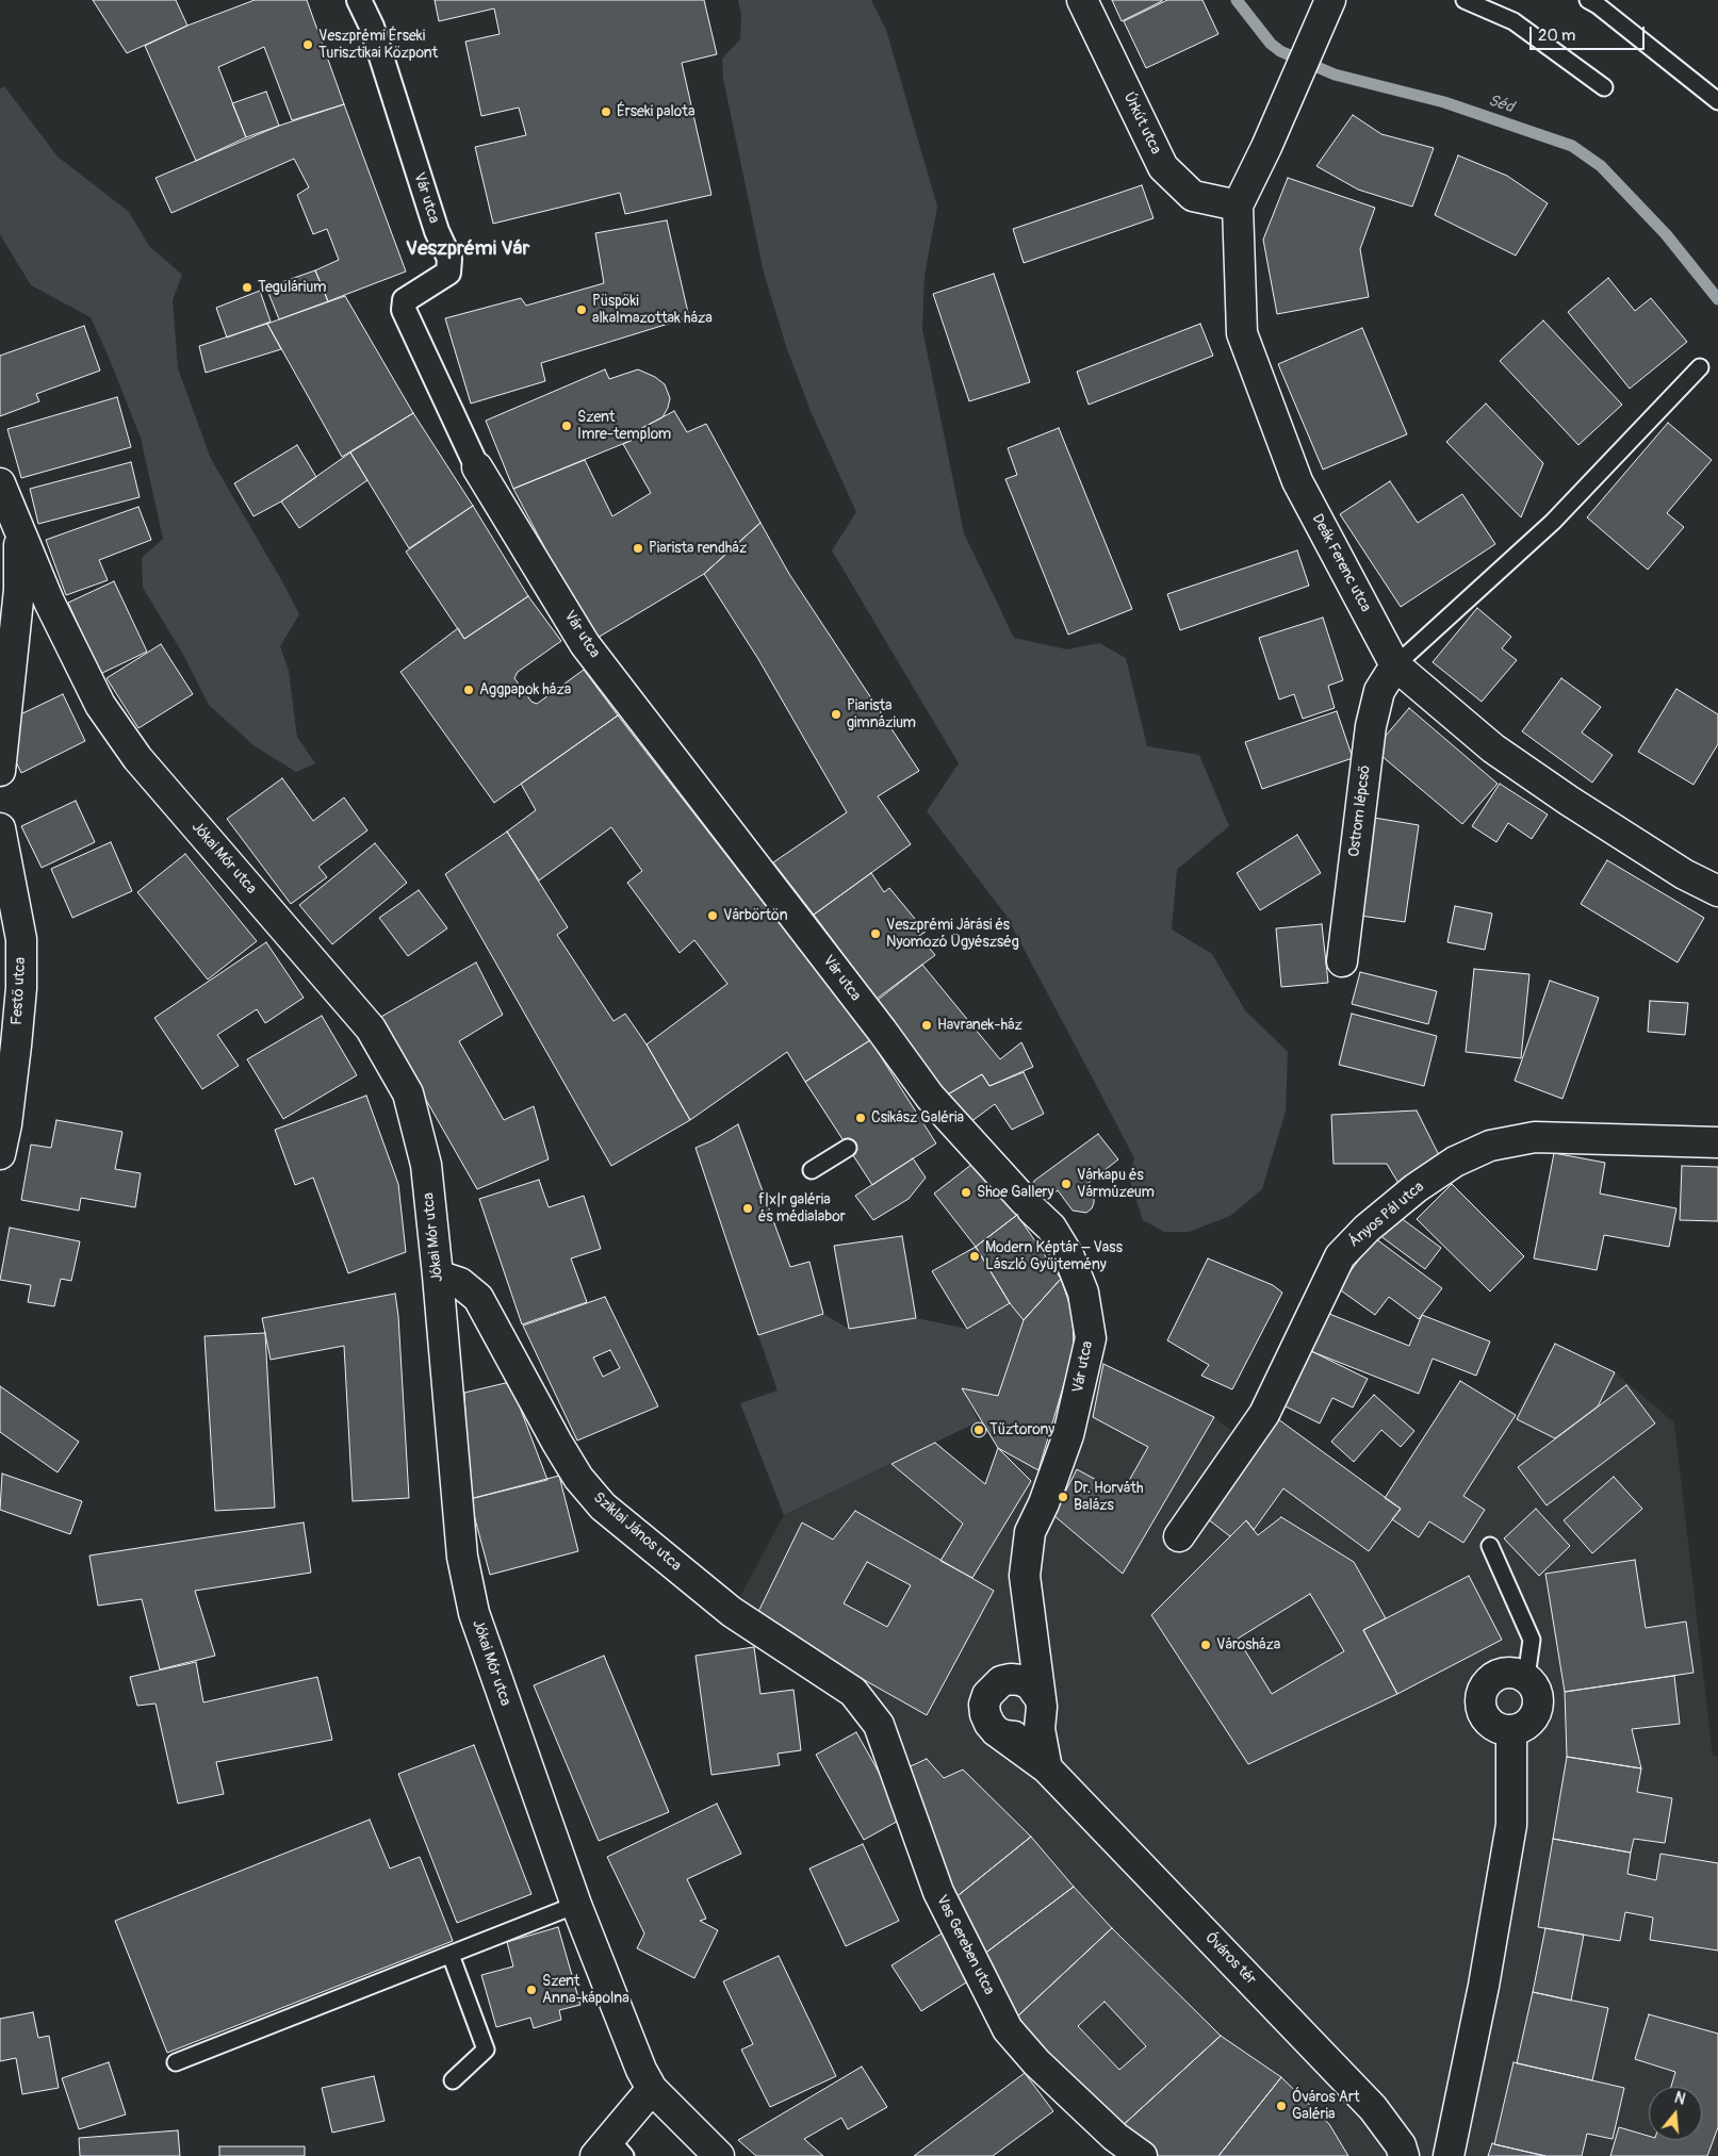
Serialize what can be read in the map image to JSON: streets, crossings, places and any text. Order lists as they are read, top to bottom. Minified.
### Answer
{"streets":{"street":["Úrkút utca","Vár utca","Deák Ferenc utca","Ostrom lépcső","Jókai Mór utca","Festő utca","Ányos Pál utca","Sziklai János utca","Vas Gereben utca","Óváros tér"]},"crossings":[["Úrkút utca","Deák Ferenc utca"],["Vár utca","Óváros tér"],["Deák Ferenc utca","Ostrom lépcső"],["Jókai Mór utca","Sziklai János utca"],["Sziklai János utca","Vas Gereben utca"]],"districts":["Veszprémi Vár"],"water":["Séd"],"places":["Veszprémi Érseki Turisztikai Központ","Érseki palota","Tegulárium","Püspöki alkalmazottak háza","Szent Imre-templom","Piarista rendház","Aggpapok háza","Piarista gimnázium","Várbörtön","Veszprémi Járási és Nyomozó Ügyészség","Havranek-ház","Csikász Galéria","Várkapu és Vármúzeum","Shoe Gallery","f|x|r galéria és médialabor","Modern Képtár – Vass László Gyűjtemény","Tűztorony","Dr. Horváth Balázs","Városháza","Szent Anna-kápolna","Óváros Art Galéria"],"scale_bar":"20 m","north":"top"}
